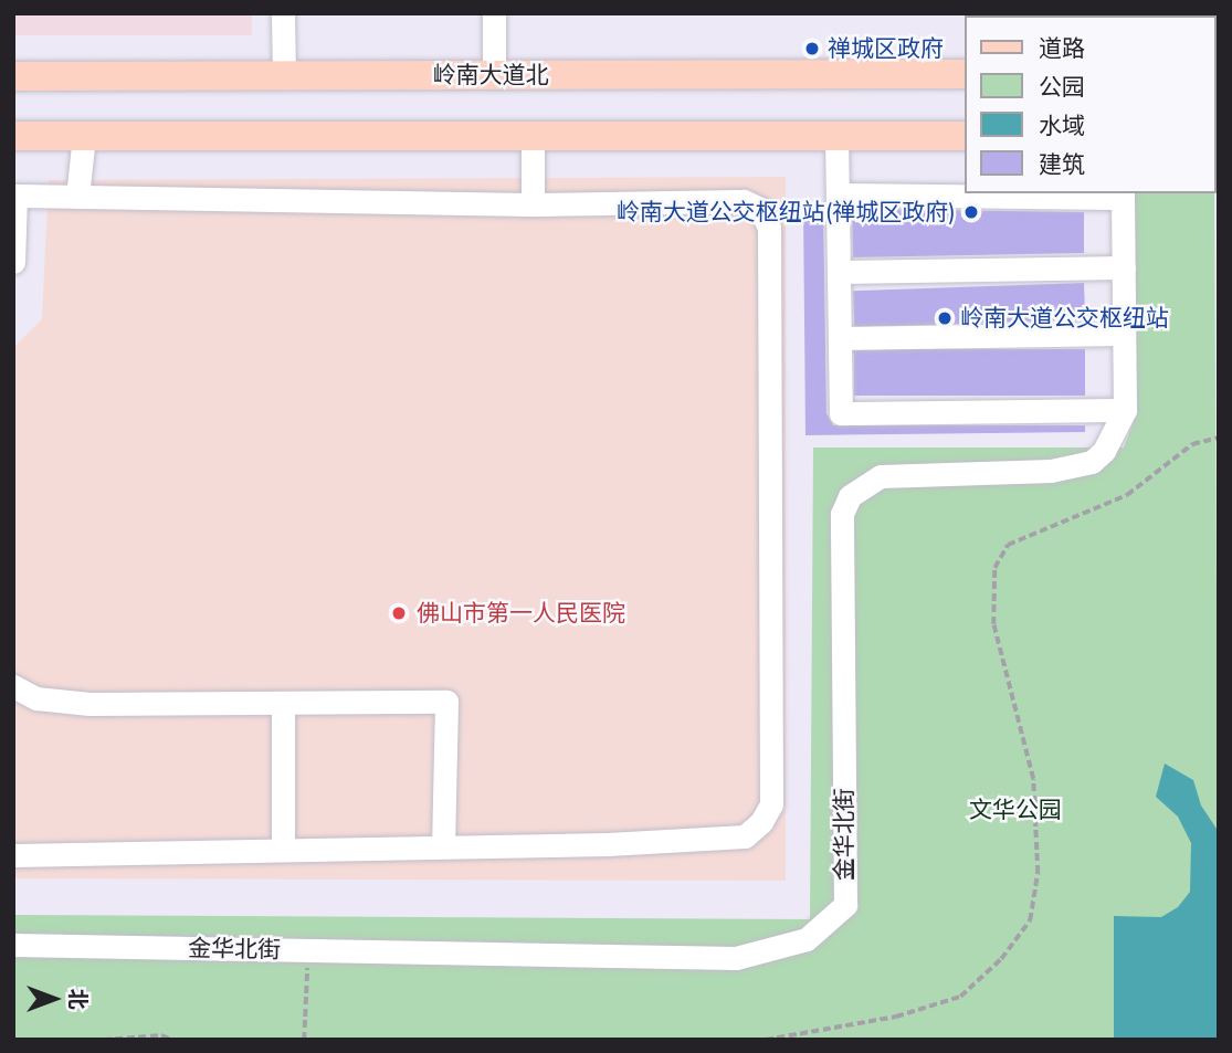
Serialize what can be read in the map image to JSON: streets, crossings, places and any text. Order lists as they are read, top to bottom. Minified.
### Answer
{"streets":{"main road":["岭南大道北"],"street":["金华北街"]},"parks":["文华公园"],"places":["禅城区政府","岭南大道公交枢纽站(禅城区政府)","岭南大道公交枢纽站","佛山市第一人民医院"],"legend":["道路","公园","水域","建筑"],"north":"right"}
